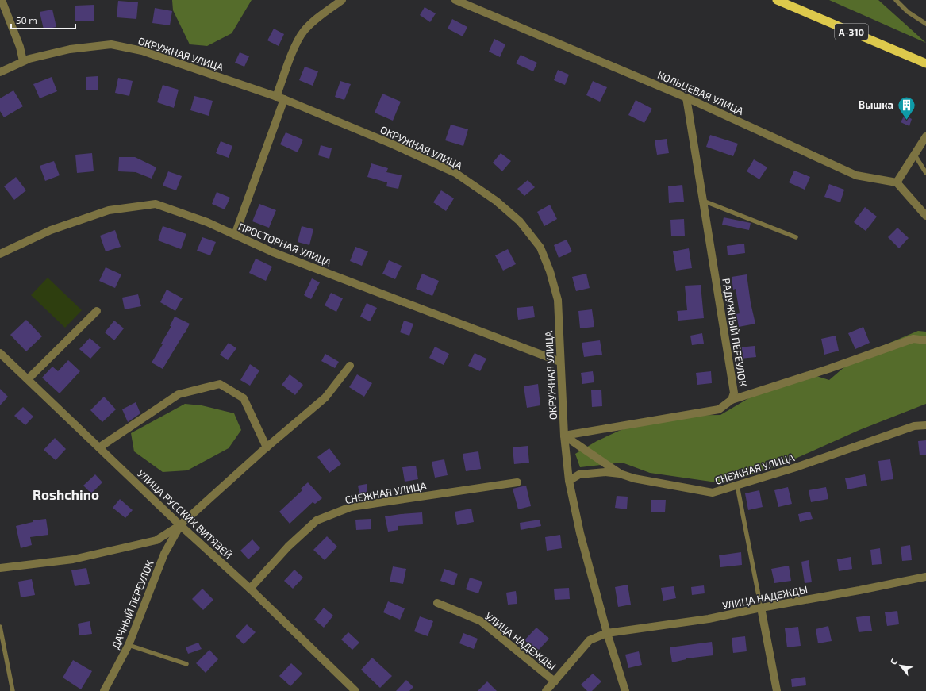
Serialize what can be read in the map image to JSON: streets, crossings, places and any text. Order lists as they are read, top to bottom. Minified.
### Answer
{"streets":{"highway":["А-310"],"street":["ОКРУЖНАЯ УЛИЦА","КОЛЬЦЕВАЯ УЛИЦА","ПРОСТОРНАЯ УЛИЦА","РАДУЖНЫЙ ПЕРЕУЛОК","СНЕЖНАЯ УЛИЦА","УЛИЦА РУССКИХ ВИТЯЗЕЙ","УЛИЦА НАДЕЖДЫ","ДАЧНЫЙ ПЕРЕУЛОК"]},"crossings":[["ОКРУЖНАЯ УЛИЦА","ПРОСТОРНАЯ УЛИЦА"],["ОКРУЖНАЯ УЛИЦА","РАДУЖНЫЙ ПЕРЕУЛОК"],["ОКРУЖНАЯ УЛИЦА","СНЕЖНАЯ УЛИЦА"],["ОКРУЖНАЯ УЛИЦА","УЛИЦА НАДЕЖДЫ"],["КОЛЬЦЕВАЯ УЛИЦА","РАДУЖНЫЙ ПЕРЕУЛОК"],["СНЕЖНАЯ УЛИЦА","УЛИЦА РУССКИХ ВИТЯЗЕЙ"],["УЛИЦА РУССКИХ ВИТЯЗЕЙ","ДАЧНЫЙ ПЕРЕУЛОК"]],"districts":["Roshchino"],"places":{"building":["Вышка"]},"scale_bar":"50 m","north":"top left"}
